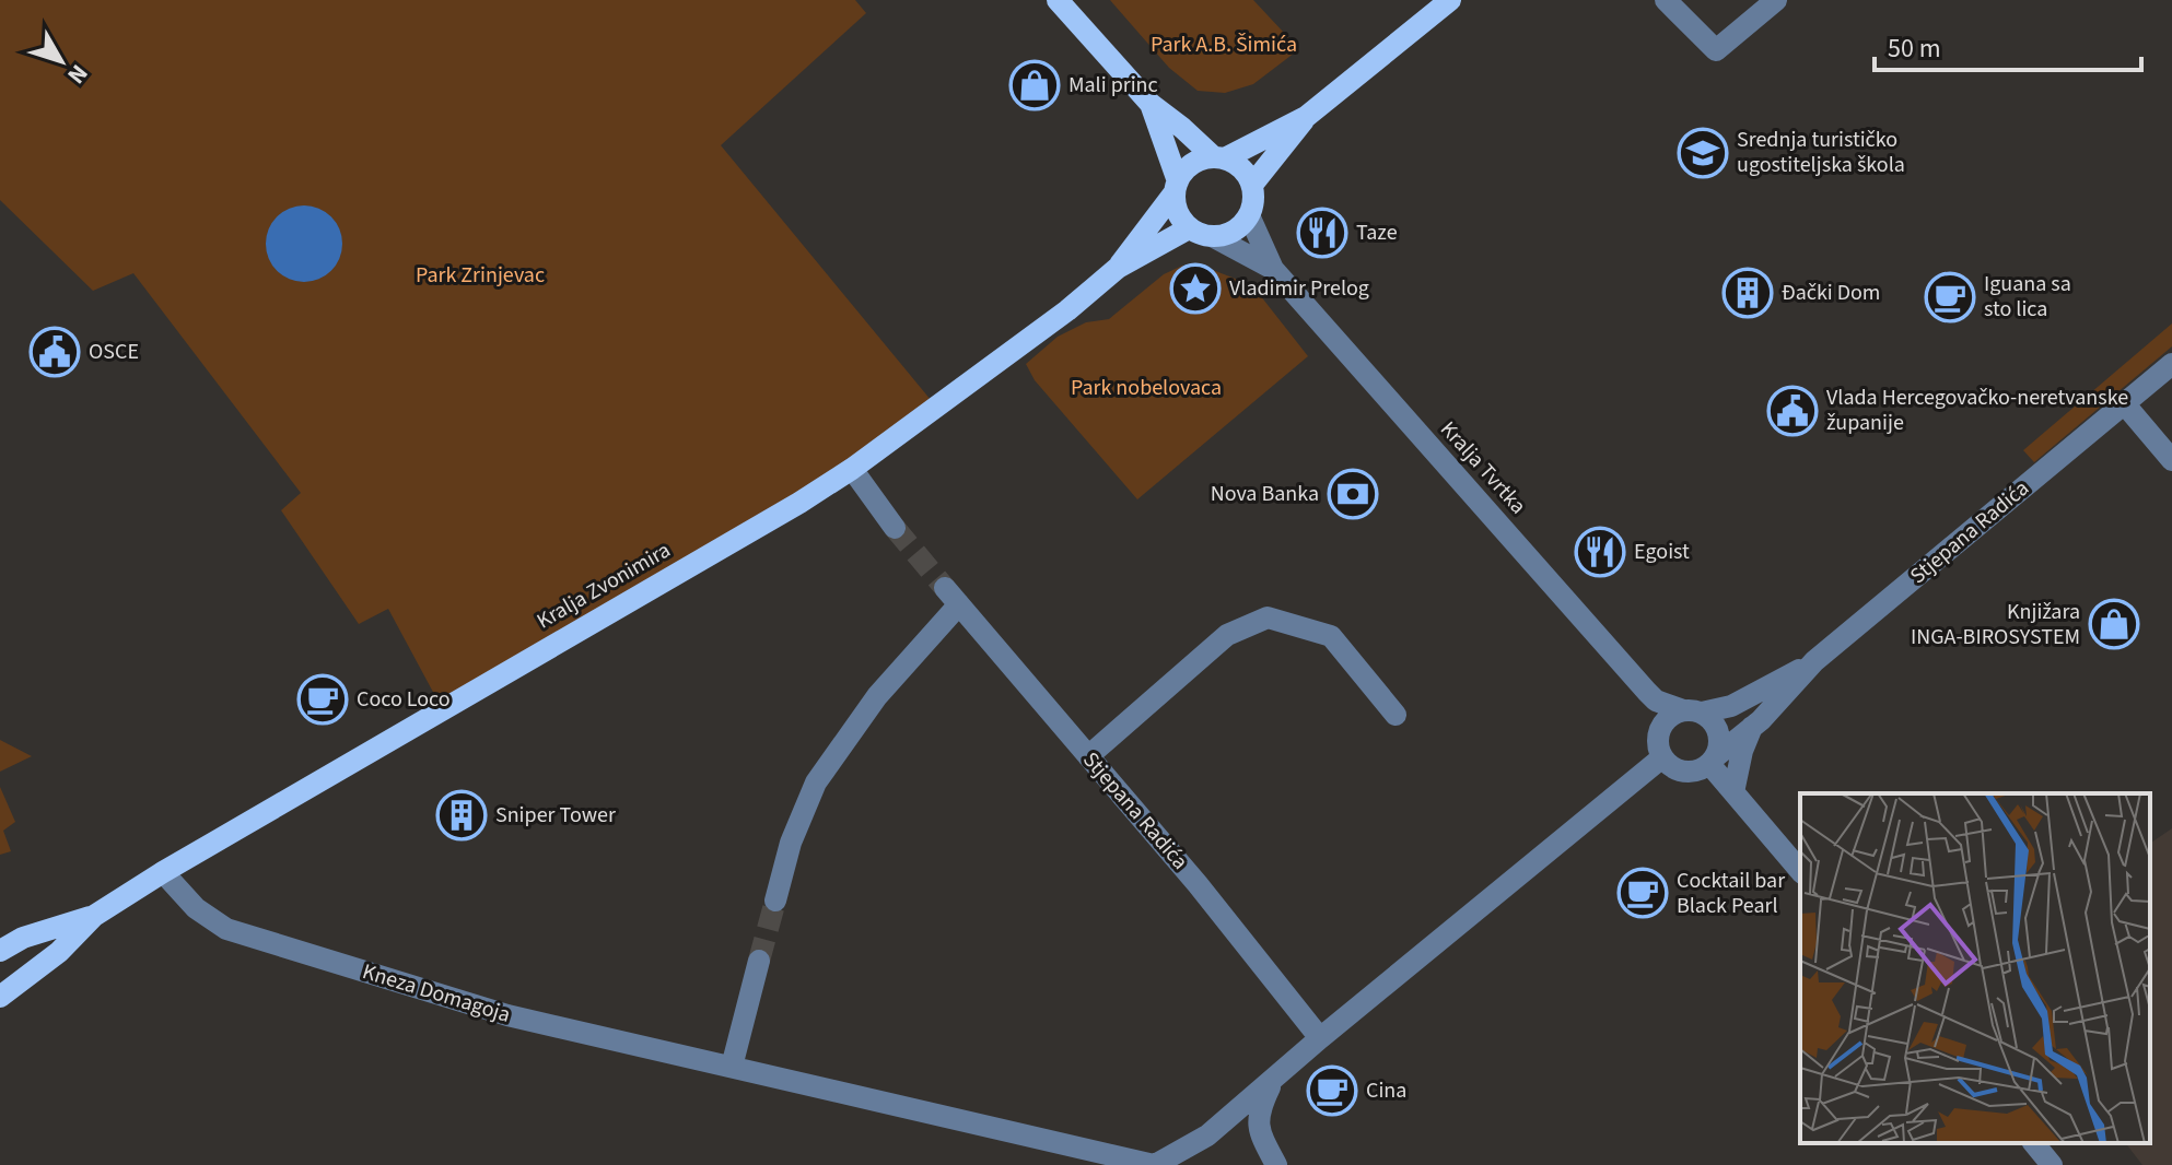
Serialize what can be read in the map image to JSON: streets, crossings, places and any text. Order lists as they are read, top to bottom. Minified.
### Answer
{"streets":{"main road":["Kralja Zvonimira"],"street":["Kralja Tvrtka","Stjepana Radića","Kneza Domagoja"]},"crossings":[["Kralja Tvrtka","Kralja Zvonimira"],["Kralja Zvonimira","Kneza Domagoja"]],"parks":["Park A.B. Šimića","Park Zrinjevac","Park nobelovaca"],"places":{"shop":["Mali princ","Knjižara INGA-BIROSYSTEM"],"school or university":["Srednja turističko ugostiteljska škola"],"restaurant":["Taze","Egoist"],"place":["Vladimir Prelog"],"building":["Đački Dom","Sniper Tower"],"cafe":["Iguana sa sto lica","Coco Loco","Cocktail bar Black Pearl","Cina"],"public building":["OSCE","Vlada Hercegovačko-neretvanske županije"],"bank":["Nova Banka"]},"scale_bar":"50 m","north":"bottom right"}
